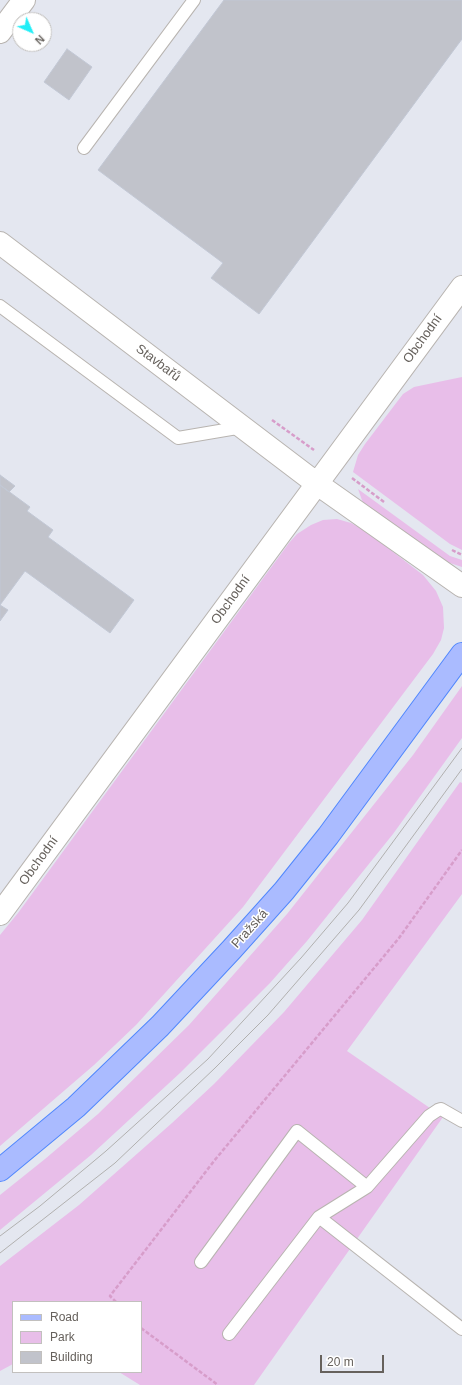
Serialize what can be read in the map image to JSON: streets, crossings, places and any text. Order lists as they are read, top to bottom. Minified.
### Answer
{"streets":{"main road":["Pražská"],"street":["Obchodní","Stavbařů"]},"crossings":[["Obchodní","Stavbařů"]],"legend":["Road","Park","Building"],"scale_bar":"20 m","north":"bottom right"}
